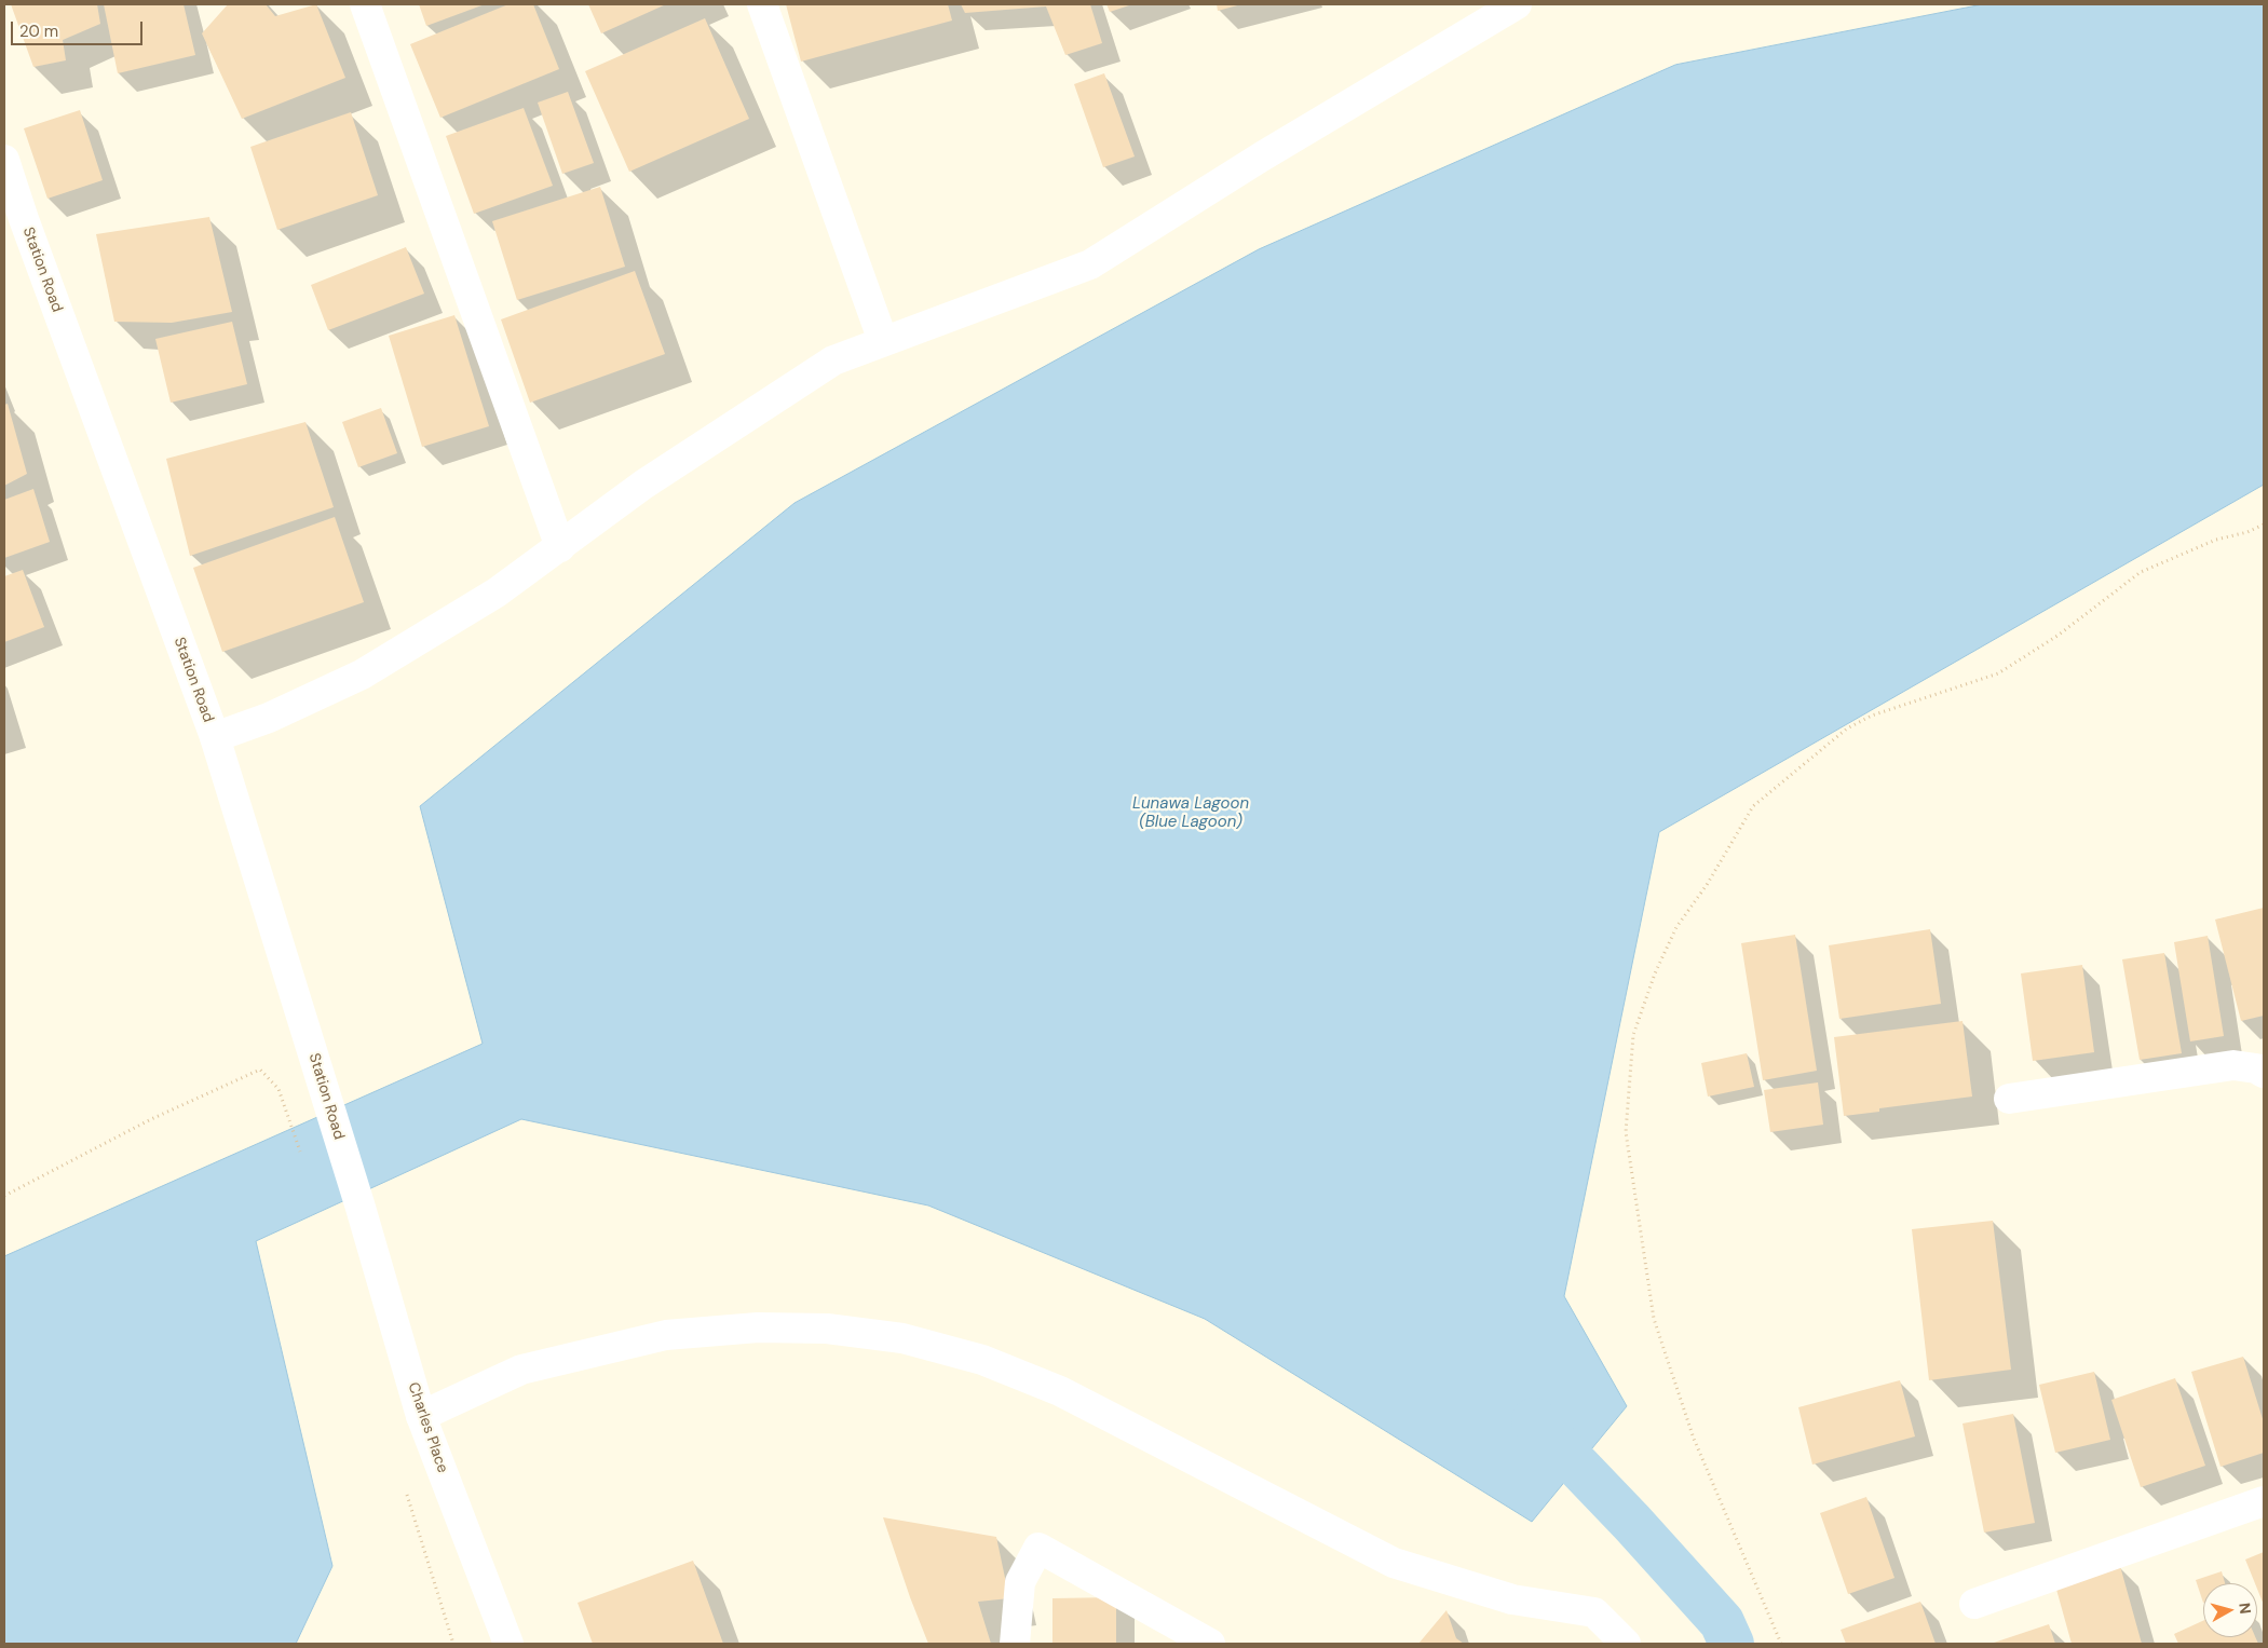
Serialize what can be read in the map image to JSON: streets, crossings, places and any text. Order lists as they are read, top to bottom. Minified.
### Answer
{"streets":{"street":["Station Road","Charles Place"]},"crossings":[["Station Road","Charles Place"]],"water":["Lunawa Lagoon (Blue Lagoon)"],"scale_bar":"20 m","north":"right"}
